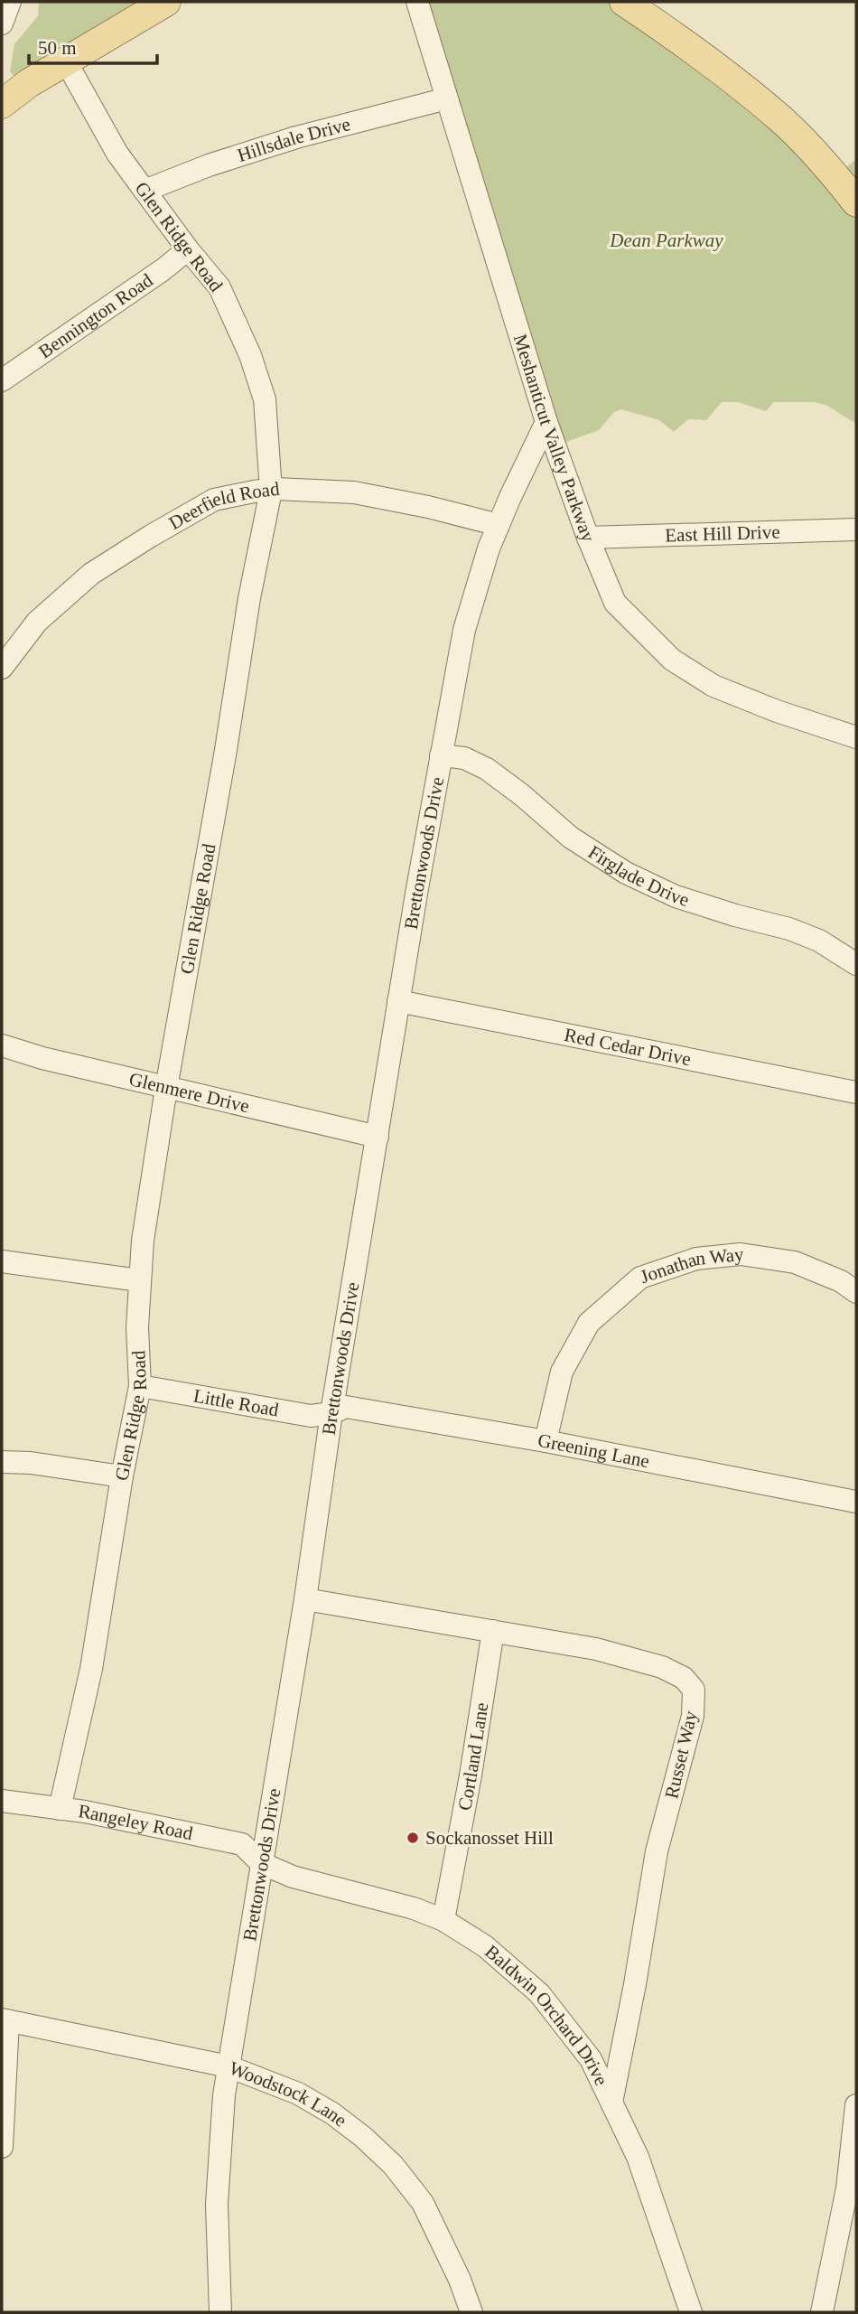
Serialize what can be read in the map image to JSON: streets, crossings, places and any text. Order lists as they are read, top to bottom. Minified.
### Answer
{"streets":{"street":["Hillsdale Drive","Glen Ridge Road","Bennington Road","Meshanticut Valley Parkway","Deerfield Road","East Hill Drive","Brettonwoods Drive","Firglade Drive","Red Cedar Drive","Glenmere Drive","Jonathan Way","Little Road","Greening Lane","Russet Way","Cortland Lane","Rangeley Road","Baldwin Orchard Drive","Woodstock Lane"]},"crossings":[["Hillsdale Drive","Glen Ridge Road"],["Hillsdale Drive","Meshanticut Valley Parkway"],["Glen Ridge Road","Bennington Road"],["Glen Ridge Road","Deerfield Road"],["Glen Ridge Road","Glenmere Drive"],["Glen Ridge Road","Little Road"],["Glen Ridge Road","Rangeley Road"],["Meshanticut Valley Parkway","East Hill Drive"],["Meshanticut Valley Parkway","Brettonwoods Drive"],["Deerfield Road","Brettonwoods Drive"],["Brettonwoods Drive","Firglade Drive"],["Brettonwoods Drive","Red Cedar Drive"],["Brettonwoods Drive","Glenmere Drive"],["Brettonwoods Drive","Little Road"],["Brettonwoods Drive","Greening Lane"],["Brettonwoods Drive","Russet Way"],["Brettonwoods Drive","Rangeley Road"],["Brettonwoods Drive","Baldwin Orchard Drive"],["Brettonwoods Drive","Woodstock Lane"],["Jonathan Way","Greening Lane"],["Little Road","Greening Lane"],["Russet Way","Cortland Lane"],["Russet Way","Baldwin Orchard Drive"],["Cortland Lane","Baldwin Orchard Drive"],["Rangeley Road","Baldwin Orchard Drive"]],"parks":["Dean Parkway"],"places":["Sockanosset Hill"],"scale_bar":"50 m"}
